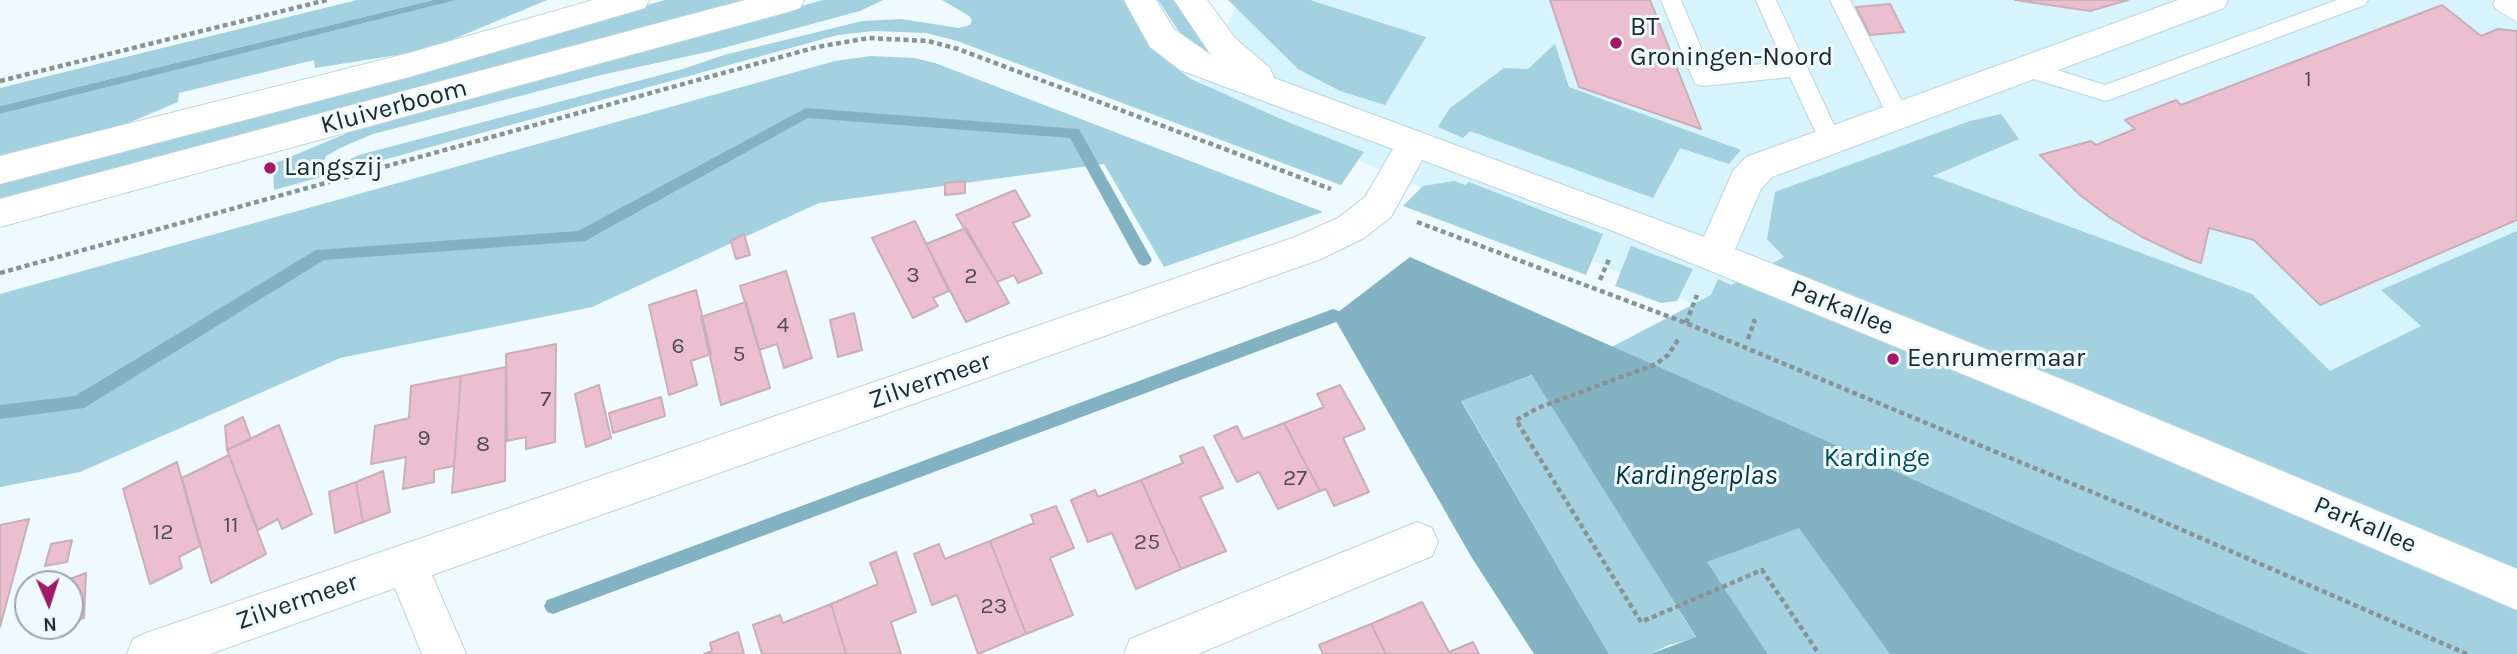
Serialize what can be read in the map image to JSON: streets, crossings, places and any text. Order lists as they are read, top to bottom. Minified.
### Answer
{"streets":{"street":["Kluiverboom","Parkallee","Zilvermeer"]},"crossings":[["Parkallee","Zilvermeer"]],"water":["Kardingerplas"],"parks":["Kardinge"],"places":["BT Groningen-Noord","Langszij","Eenrumermaar"],"house_numbers":["1","3","2","4","6","5","7","9","8","27","11","12","25","23"],"north":"bottom"}
